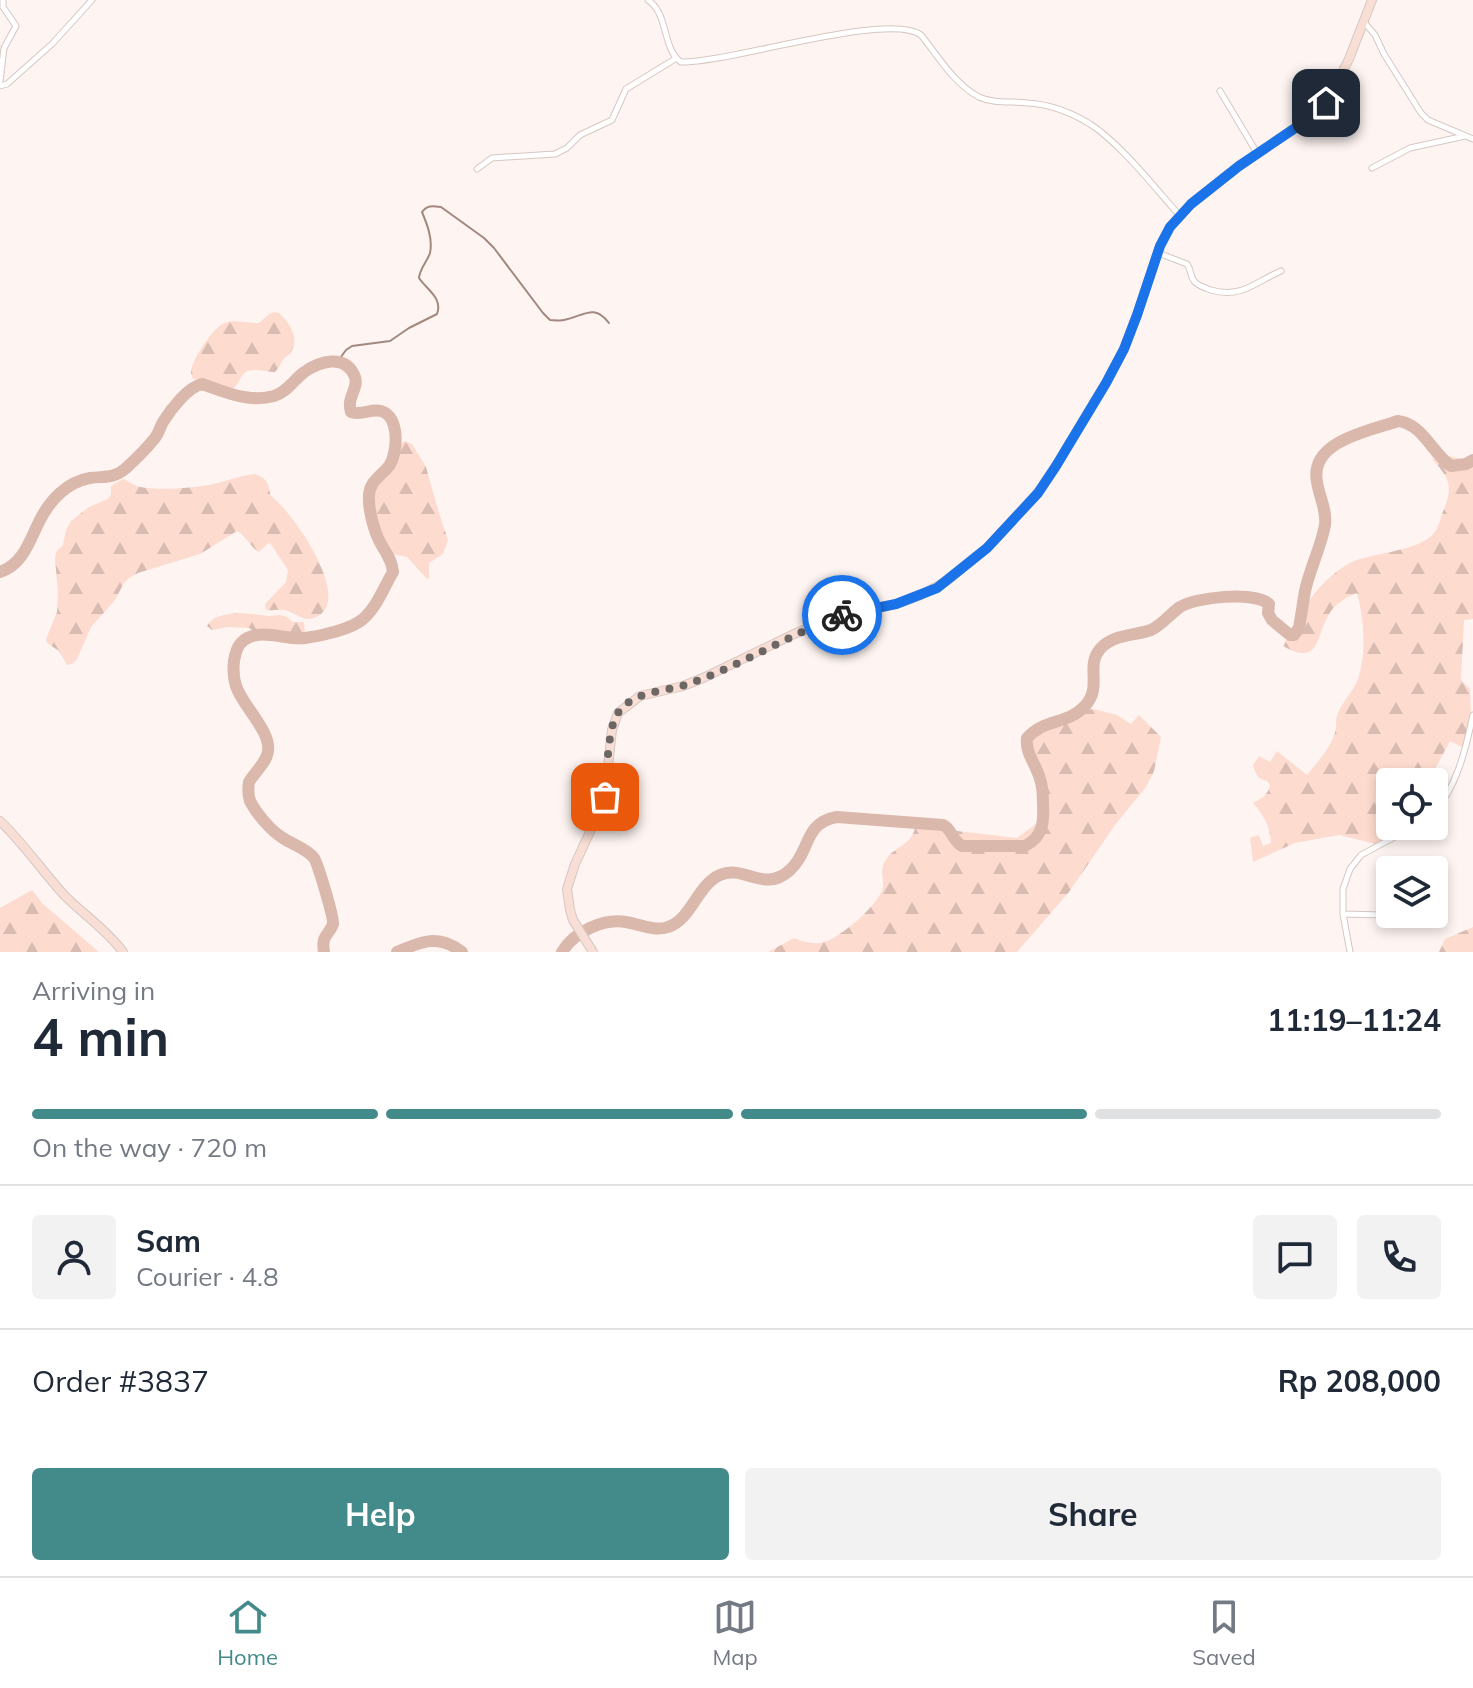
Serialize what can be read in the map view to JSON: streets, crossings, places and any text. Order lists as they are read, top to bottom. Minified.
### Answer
{"page":{"heading":["4 min","Arriving in","11:19–11:24"],"panel":["Sam","Courier · 4.8","Order #3837","Rp 208,000"],"bar":"On the way · 720 m","buttons":["Help","Share"],"tabs":["Home","Map","Saved"]}}
